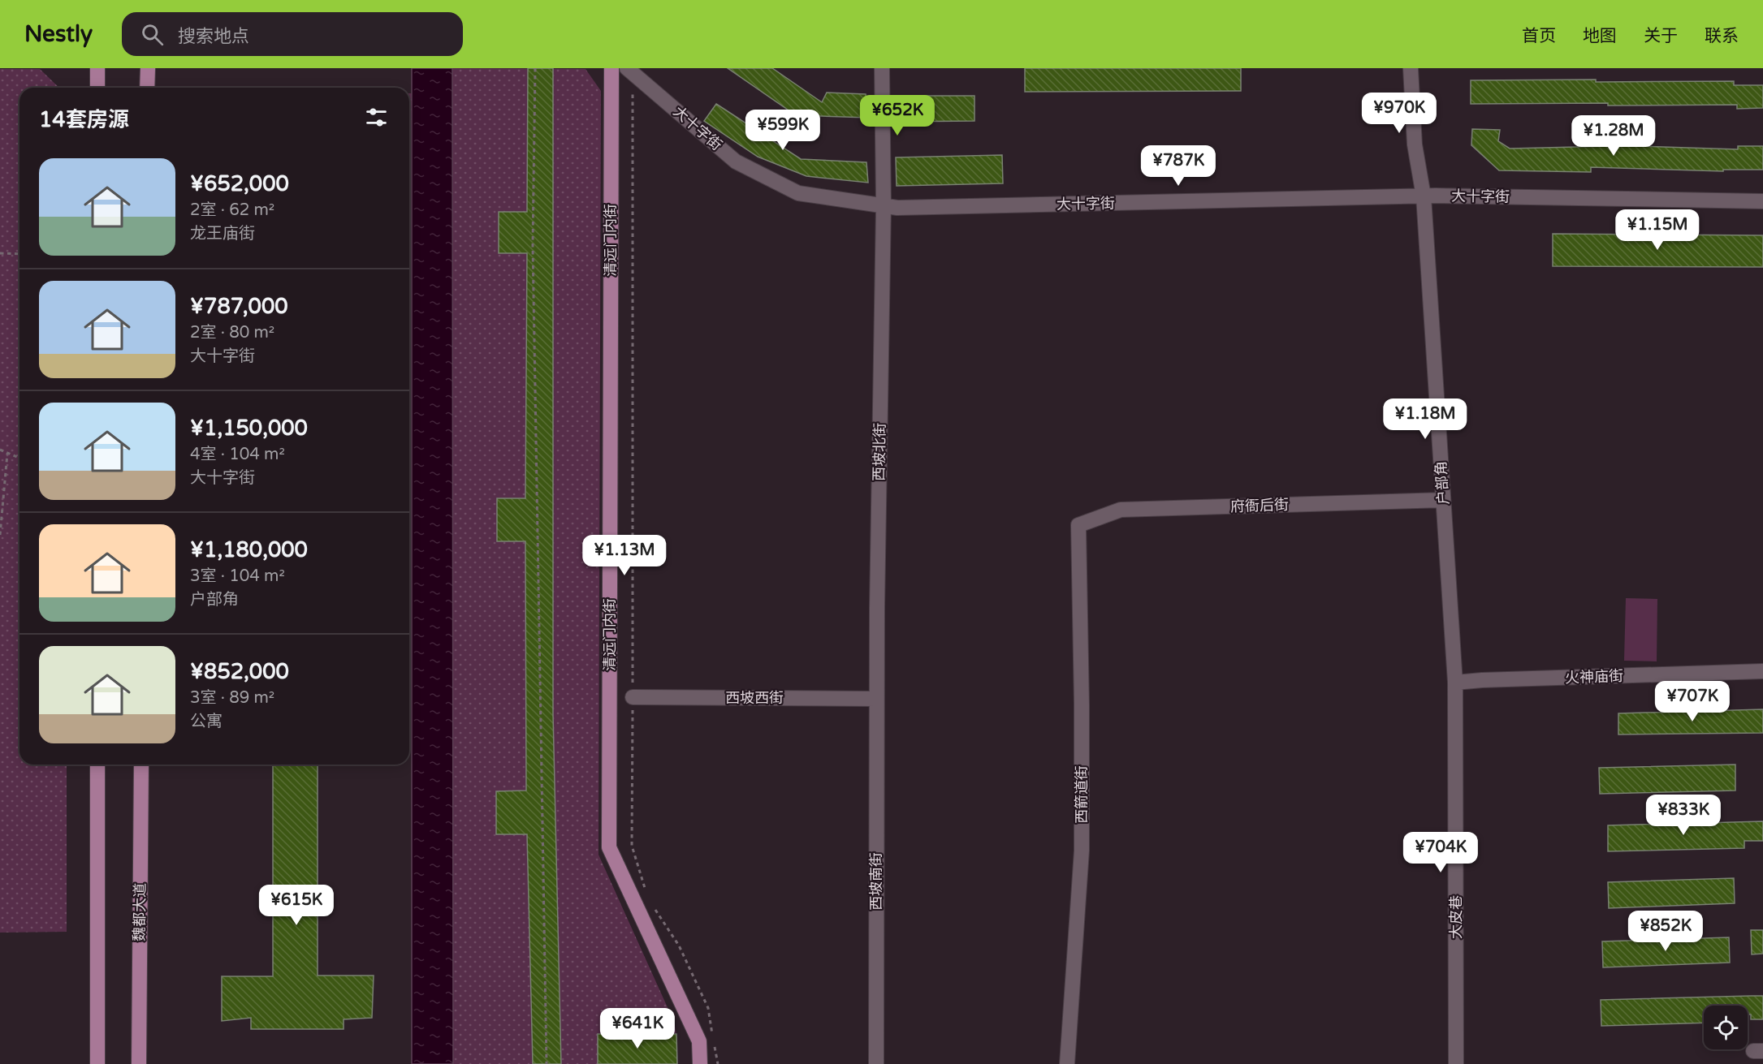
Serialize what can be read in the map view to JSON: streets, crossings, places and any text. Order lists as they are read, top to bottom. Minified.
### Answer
{"streets":{"main road":["清远门内街","魏都大道"],"street":["大十字街","西坡北街","户部角","府衙后街","火神庙街","西坡西街","西箭道街","西坡南街","大皮巷"]},"crossings":[["大十字街","西坡北街"],["大十字街","户部角"],["西坡北街","西坡西街"],["西坡北街","西坡南街"],["户部角","府衙后街"],["户部角","火神庙街"],["户部角","大皮巷"],["府衙后街","西箭道街"],["火神庙街","大皮巷"],["西坡西街","西坡南街"]],"page":{"header":"Nestly","search":"搜索地点","nav":["首页","地图","关于","联系"],"heading":"14套房源","price":["¥970K","¥652K","¥599K","¥1.28M","¥787K","¥1.15M","¥1.18M","¥1.13M","¥707K","¥833K","¥704K","¥615K","¥852K","¥641K"],"list":[{"name":"¥652,000","note":"2室 · 62 m² · 龙王庙街"},{"name":"¥787,000","note":"2室 · 80 m² · 大十字街"},{"name":"¥1,150,000","note":"4室 · 104 m² · 大十字街"},{"name":"¥1,180,000","note":"3室 · 104 m² · 户部角"},{"name":"¥852,000","note":"3室 · 89 m² · 公寓"}]}}
